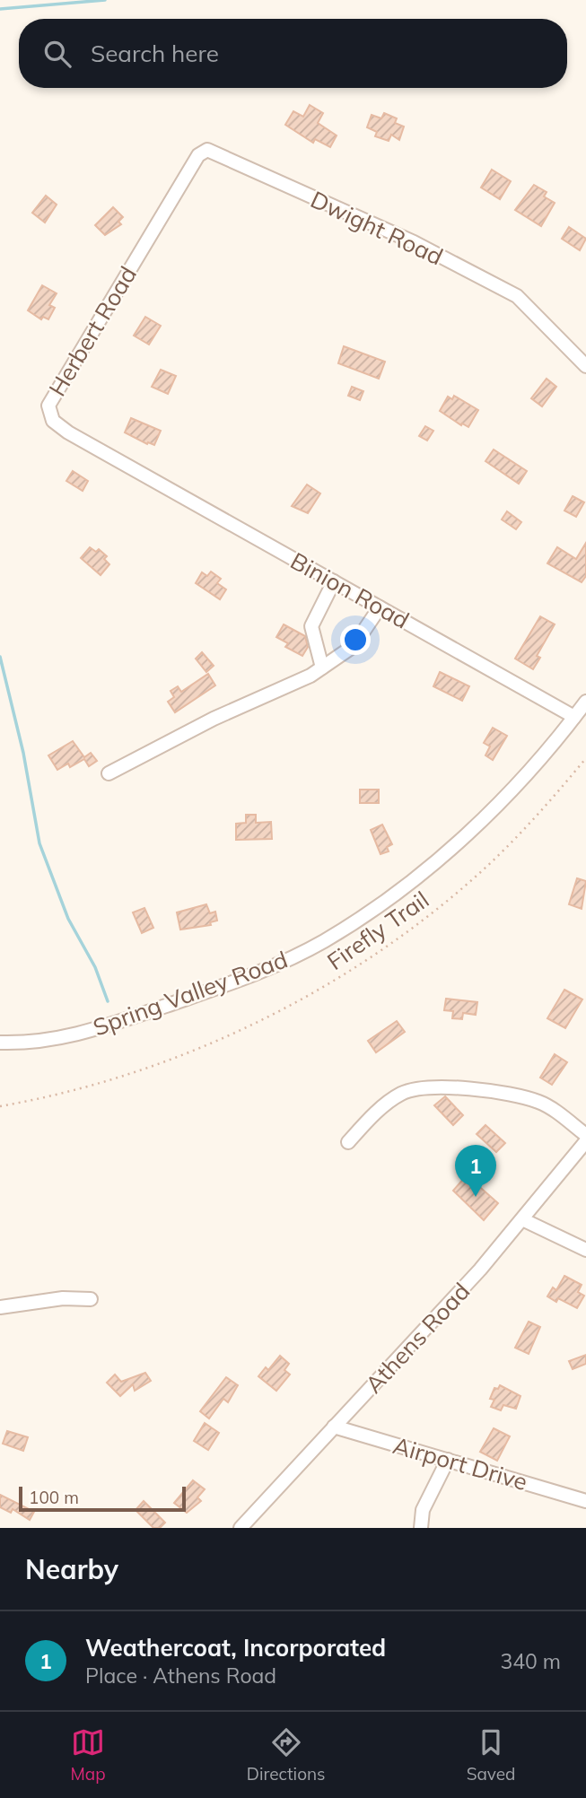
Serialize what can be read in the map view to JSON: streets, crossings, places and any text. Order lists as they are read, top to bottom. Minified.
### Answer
{"streets":{"street":["Dwight Road","Herbert Road","Binion Road","Spring Valley Road","Athens Road","Airport Drive"],"path":["Firefly Trail"]},"crossings":[["Dwight Road","Herbert Road"],["Herbert Road","Binion Road"],["Binion Road","Spring Valley Road"],["Athens Road","Airport Drive"]],"scale_bar":"100 m","page":{"search":"Search here","pins":"1","scale":"100 m","heading":"Nearby","list":[{"mark":"1","name":"Weathercoat, Incorporated","note":"Place · Athens Road","value":"340 m"}],"nav":["Map","Directions","Saved"]}}
